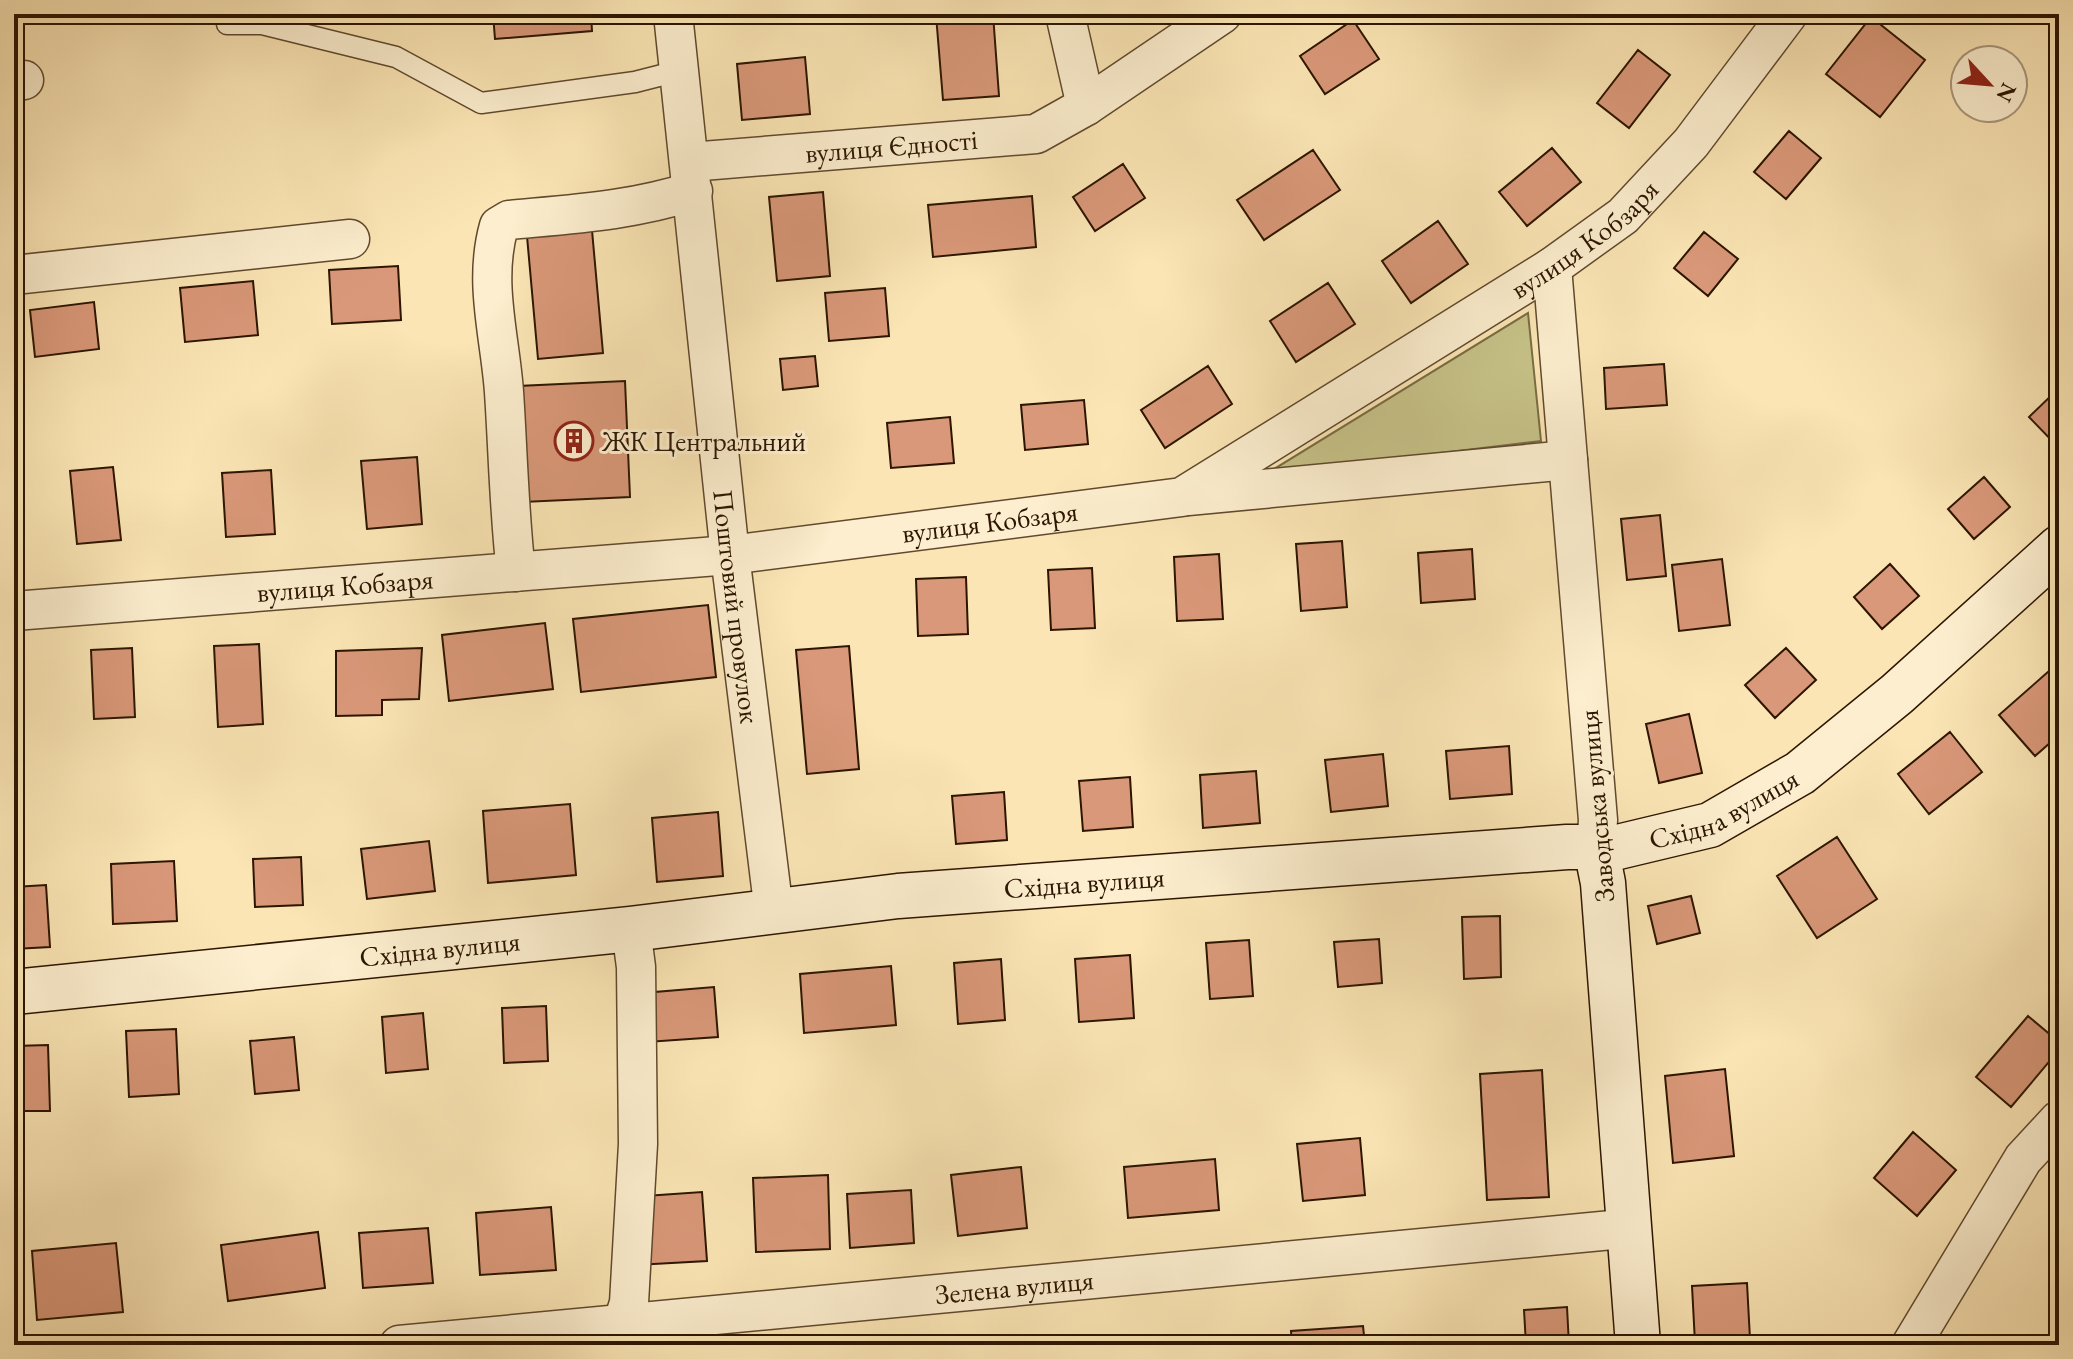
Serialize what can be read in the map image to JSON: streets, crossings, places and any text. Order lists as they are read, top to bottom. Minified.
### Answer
{"streets":{"street":["вулиця Єдності","вулиця Кобзаря","Поштовий провулок","Східна вулиця","Заводська вулиця","Зелена вулиця"]},"crossings":[["вулиця Єдності","вулиця Кобзаря"],["вулиця Єдності","Поштовий провулок"],["вулиця Кобзаря","Поштовий провулок"],["вулиця Кобзаря","Заводська вулиця"],["Поштовий провулок","Східна вулиця"],["Східна вулиця","Заводська вулиця"],["Заводська вулиця","Зелена вулиця"]],"places":{"building":["ЖК Центральний"]},"north":"bottom right"}
